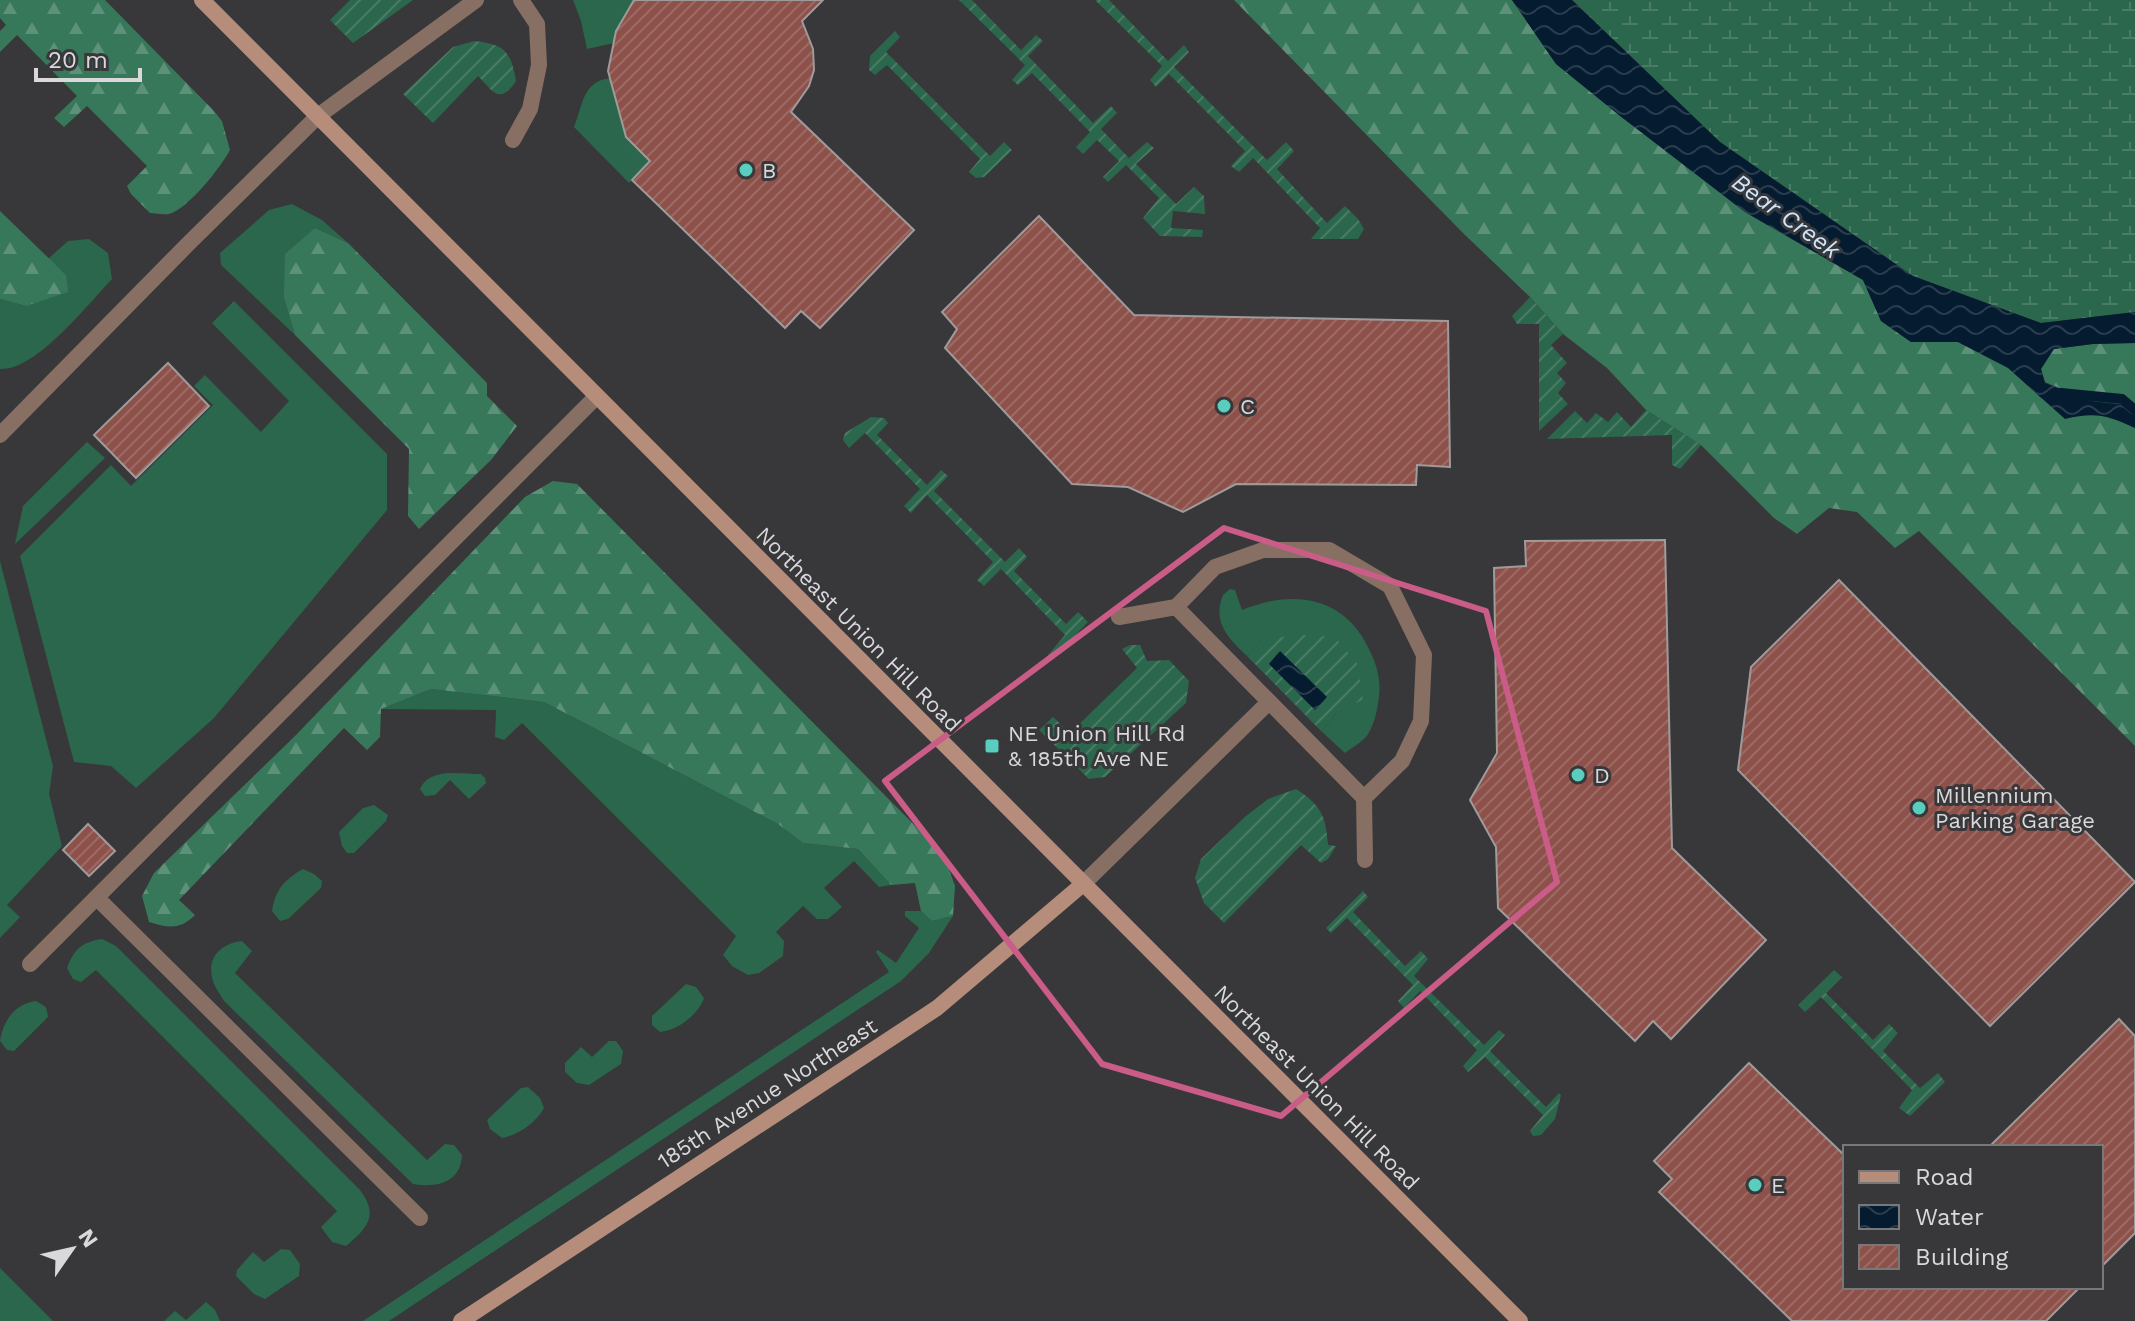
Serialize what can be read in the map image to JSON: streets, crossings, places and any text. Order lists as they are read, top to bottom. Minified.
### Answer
{"streets":{"main road":["Northeast Union Hill Road","185th Avenue Northeast"]},"crossings":[["Northeast Union Hill Road","185th Avenue Northeast"]],"water":["Bear Creek"],"places":{"other":["B","C","D","Millennium Parking Garage","E"],"transit":["NE Union Hill Rd & 185th Ave NE"]},"legend":["Road","Water","Building"],"scale_bar":"20 m","north":"top right"}
